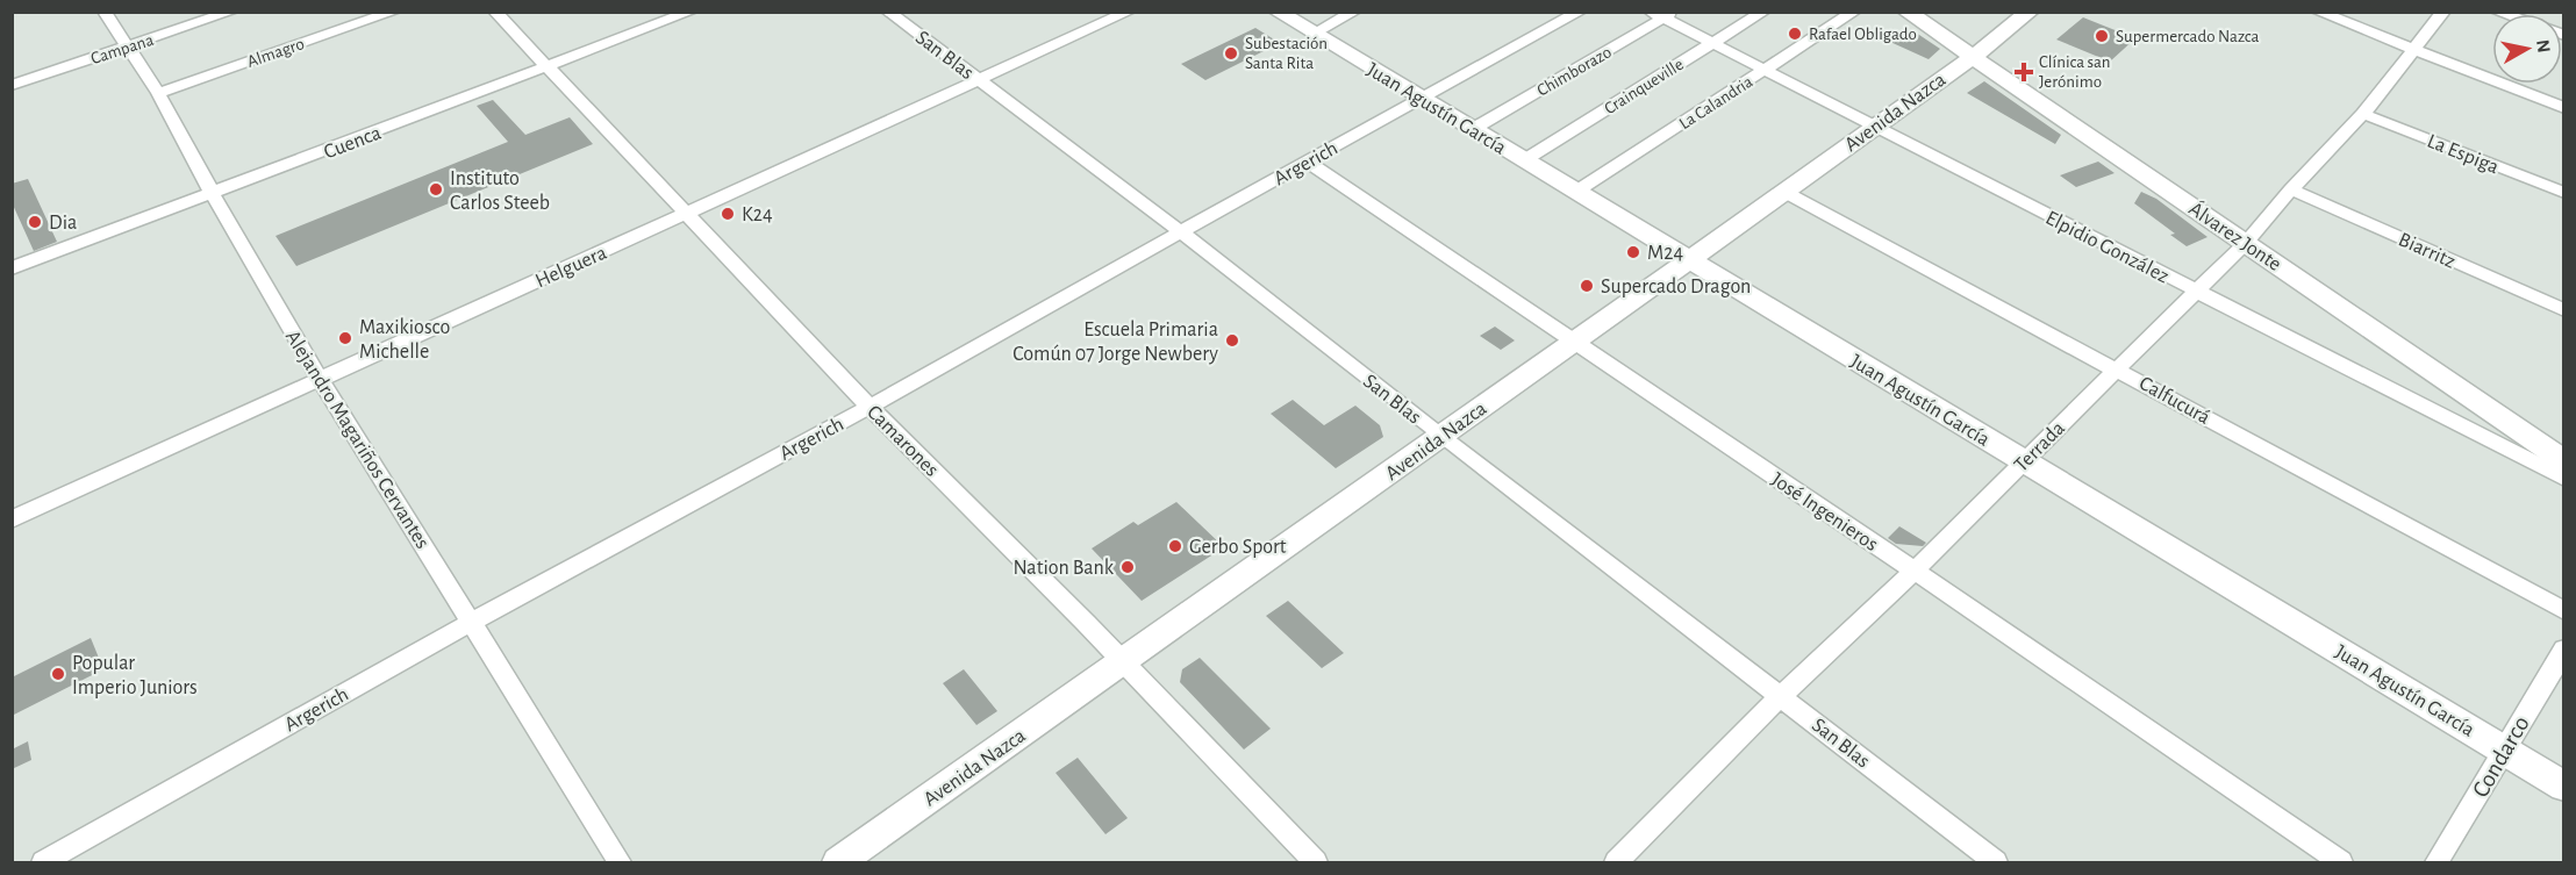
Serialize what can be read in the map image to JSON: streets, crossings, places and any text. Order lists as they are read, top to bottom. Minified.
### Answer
{"streets":{"street":["Campana","Almagro","San Blas","Chimborazo","Crainqueville","La Calandria","Juan Agustín García","Avenida Nazca","Cuenca","La Espiga","Argerich","Álvarez Jonte","Elpidio González","Biarritz","Helguera","Calfucurá","Alejandro Magariños Cervantes","Camarones","Terrada","José Ingenieros","Condarco"]},"crossings":[["Campana","Alejandro Magariños Cervantes"],["Almagro","Alejandro Magariños Cervantes"],["San Blas","Avenida Nazca"],["San Blas","Argerich"],["San Blas","Helguera"],["San Blas","Terrada"],["Chimborazo","Juan Agustín García"],["Chimborazo","Elpidio González"],["Crainqueville","Juan Agustín García"],["Crainqueville","Elpidio González"],["La Calandria","Juan Agustín García"],["La Calandria","Elpidio González"],["Juan Agustín García","Avenida Nazca"],["Juan Agustín García","Argerich"],["Juan Agustín García","Terrada"],["Juan Agustín García","Condarco"],["Avenida Nazca","Álvarez Jonte"],["Avenida Nazca","Elpidio González"],["Avenida Nazca","Calfucurá"],["Avenida Nazca","Camarones"],["Avenida Nazca","José Ingenieros"],["Cuenca","Alejandro Magariños Cervantes"],["Cuenca","Camarones"],["La Espiga","Terrada"],["Argerich","Alejandro Magariños Cervantes"],["Argerich","Camarones"],["Argerich","José Ingenieros"],["Álvarez Jonte","Terrada"],["Elpidio González","Terrada"],["Biarritz","Terrada"],["Helguera","Alejandro Magariños Cervantes"],["Helguera","Camarones"],["Calfucurá","Terrada"],["Terrada","José Ingenieros"]],"places":{"other":["Rafael Obligado","Supermercado Nazca","Subestación Santa Rita","Instituto Carlos Steeb","K24","Dia","M24","Supercado Dragon","Maxikiosco Michelle","Escuela Primaria Común 07 Jorge Newbery","Gerbo Sport","Nation Bank","Popular Imperio Juniors"],"health":["Clínica san Jerónimo"]},"north":"right"}
